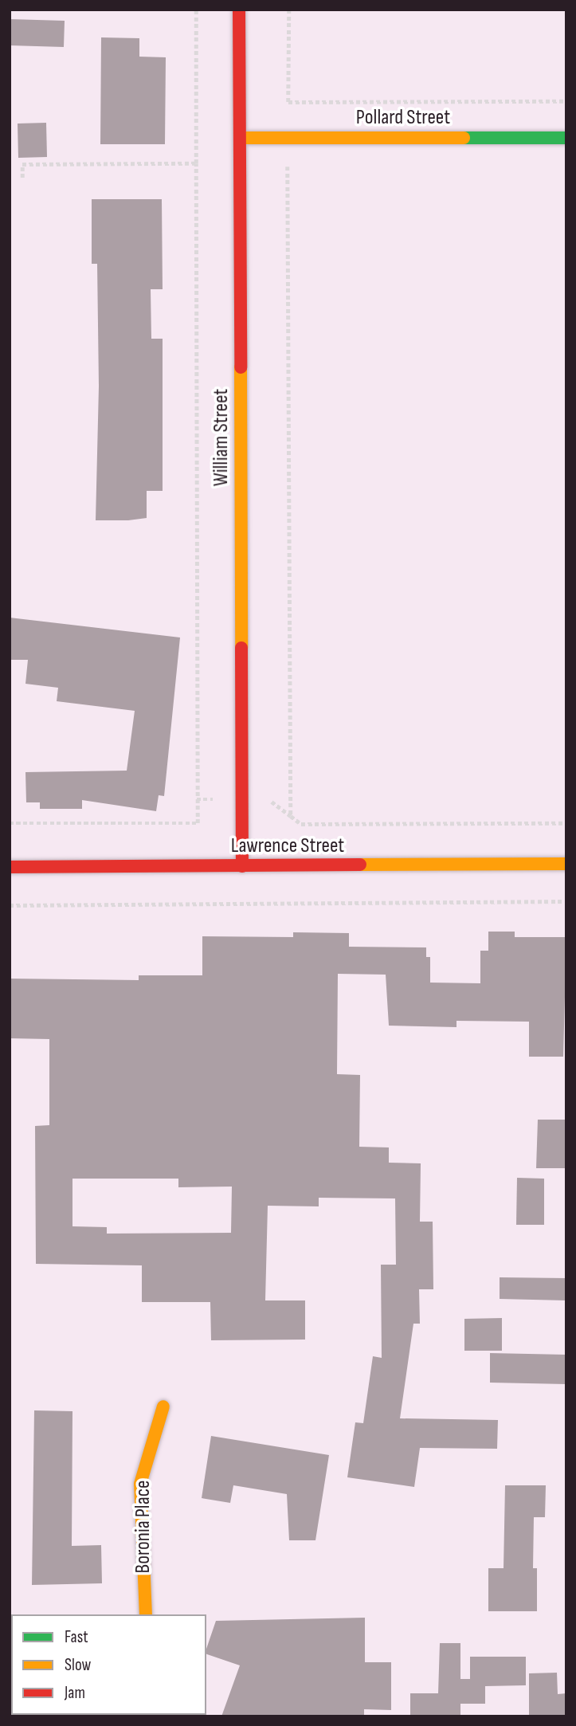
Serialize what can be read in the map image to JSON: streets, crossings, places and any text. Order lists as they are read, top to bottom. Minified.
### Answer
{"streets":{"street":["Pollard Street","William Street","Lawrence Street","Boronia Place"]},"crossings":[["Pollard Street","William Street"],["William Street","Lawrence Street"]],"legend":["Fast","Slow","Jam"]}
